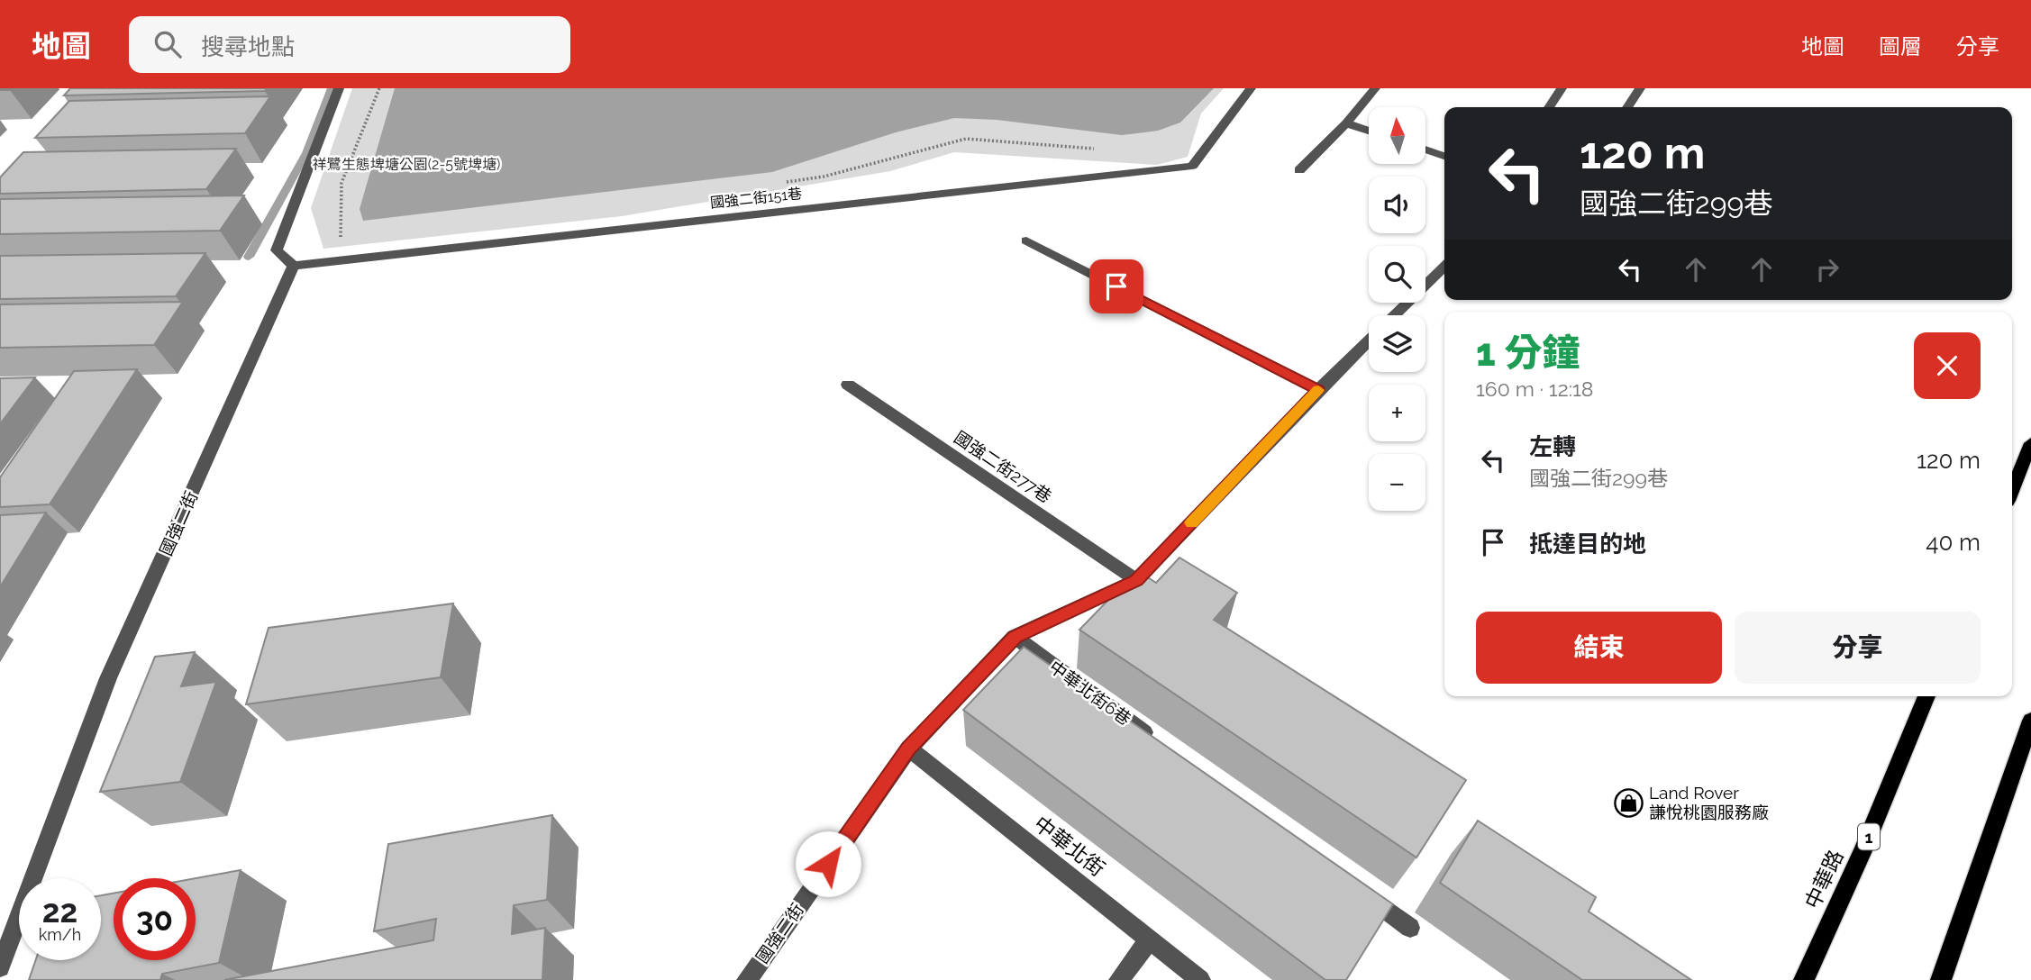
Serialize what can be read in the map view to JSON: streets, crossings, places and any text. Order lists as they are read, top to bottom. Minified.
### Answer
{"streets":{"main road":["1","中華路"],"street":["國強二街151巷","國強二街277巷","國強二街","中華北街6巷","中華北街"]},"crossings":[["國強二街151巷","國強二街"],["國強二街277巷","國強二街"],["國強二街","中華北街6巷"],["國強二街","中華北街"]],"parks":["祥鷺生態埤塘公園(2-5號埤塘)"],"places":{"shop":["Land Rover 謙悅桃園服務廠"]},"north":"top","page":{"header":"地圖","search":"搜尋地點","nav":["地圖","圖層","分享"],"map_buttons":["+","−"],"turn":["120 m","國強二街299巷"],"heading":["1 分鐘","160 m · 12:18"],"list":[{"name":"左轉","note":"國強二街299巷","value":"120 m"},{"name":"抵達目的地","value":"40 m"}],"buttons":["結束","分享"],"speed":"22 km/h","limit":"30"}}
